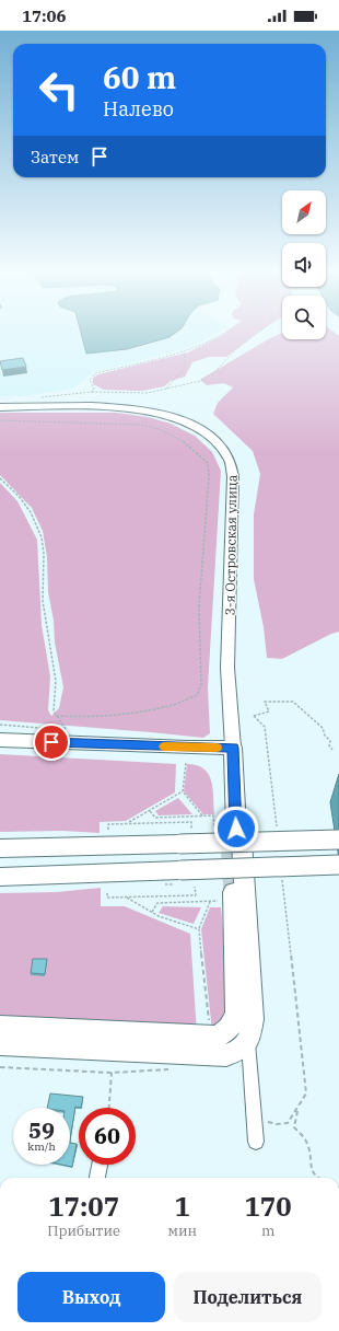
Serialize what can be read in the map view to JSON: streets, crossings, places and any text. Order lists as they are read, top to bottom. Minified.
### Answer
{"streets":{"main road":["3-я Островская улица"]},"north":"top right","page":{"status":"17:06","turn":["60 m","Налево"],"then":"Затем","speed":"59 km/h","limit":"60","eta":["17:07","Прибытие","1","мин","170","m"],"buttons":["Выход","Поделиться"]}}
